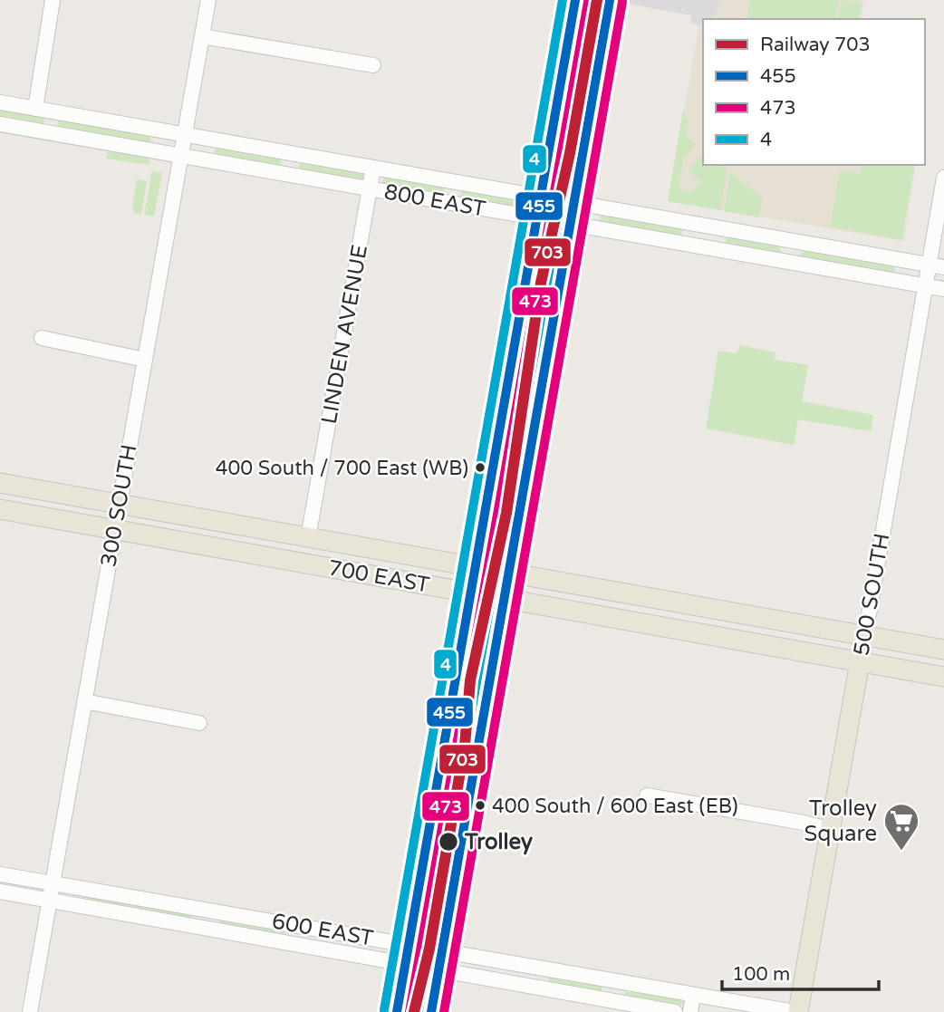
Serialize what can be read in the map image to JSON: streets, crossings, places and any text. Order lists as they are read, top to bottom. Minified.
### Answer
{"streets":{"main road":["700 EAST","500 SOUTH"],"street":["800 EAST","LINDEN AVENUE","300 SOUTH","600 EAST"]},"crossings":[["800 EAST","LINDEN AVENUE"],["800 EAST","300 SOUTH"],["800 EAST","500 SOUTH"],["LINDEN AVENUE","700 EAST"],["300 SOUTH","700 EAST"],["300 SOUTH","600 EAST"],["700 EAST","500 SOUTH"],["500 SOUTH","600 EAST"]],"places":{"other":["400 South / 700 East (WB)","400 South / 600 East (EB)","Trolley"],"supermarket":["Trolley Square"]},"lines":["rail line 703","transit line 455","transit line 4","transit line 473"],"legend":["Railway 703","455","473","4"],"scale_bar":"100 m"}
